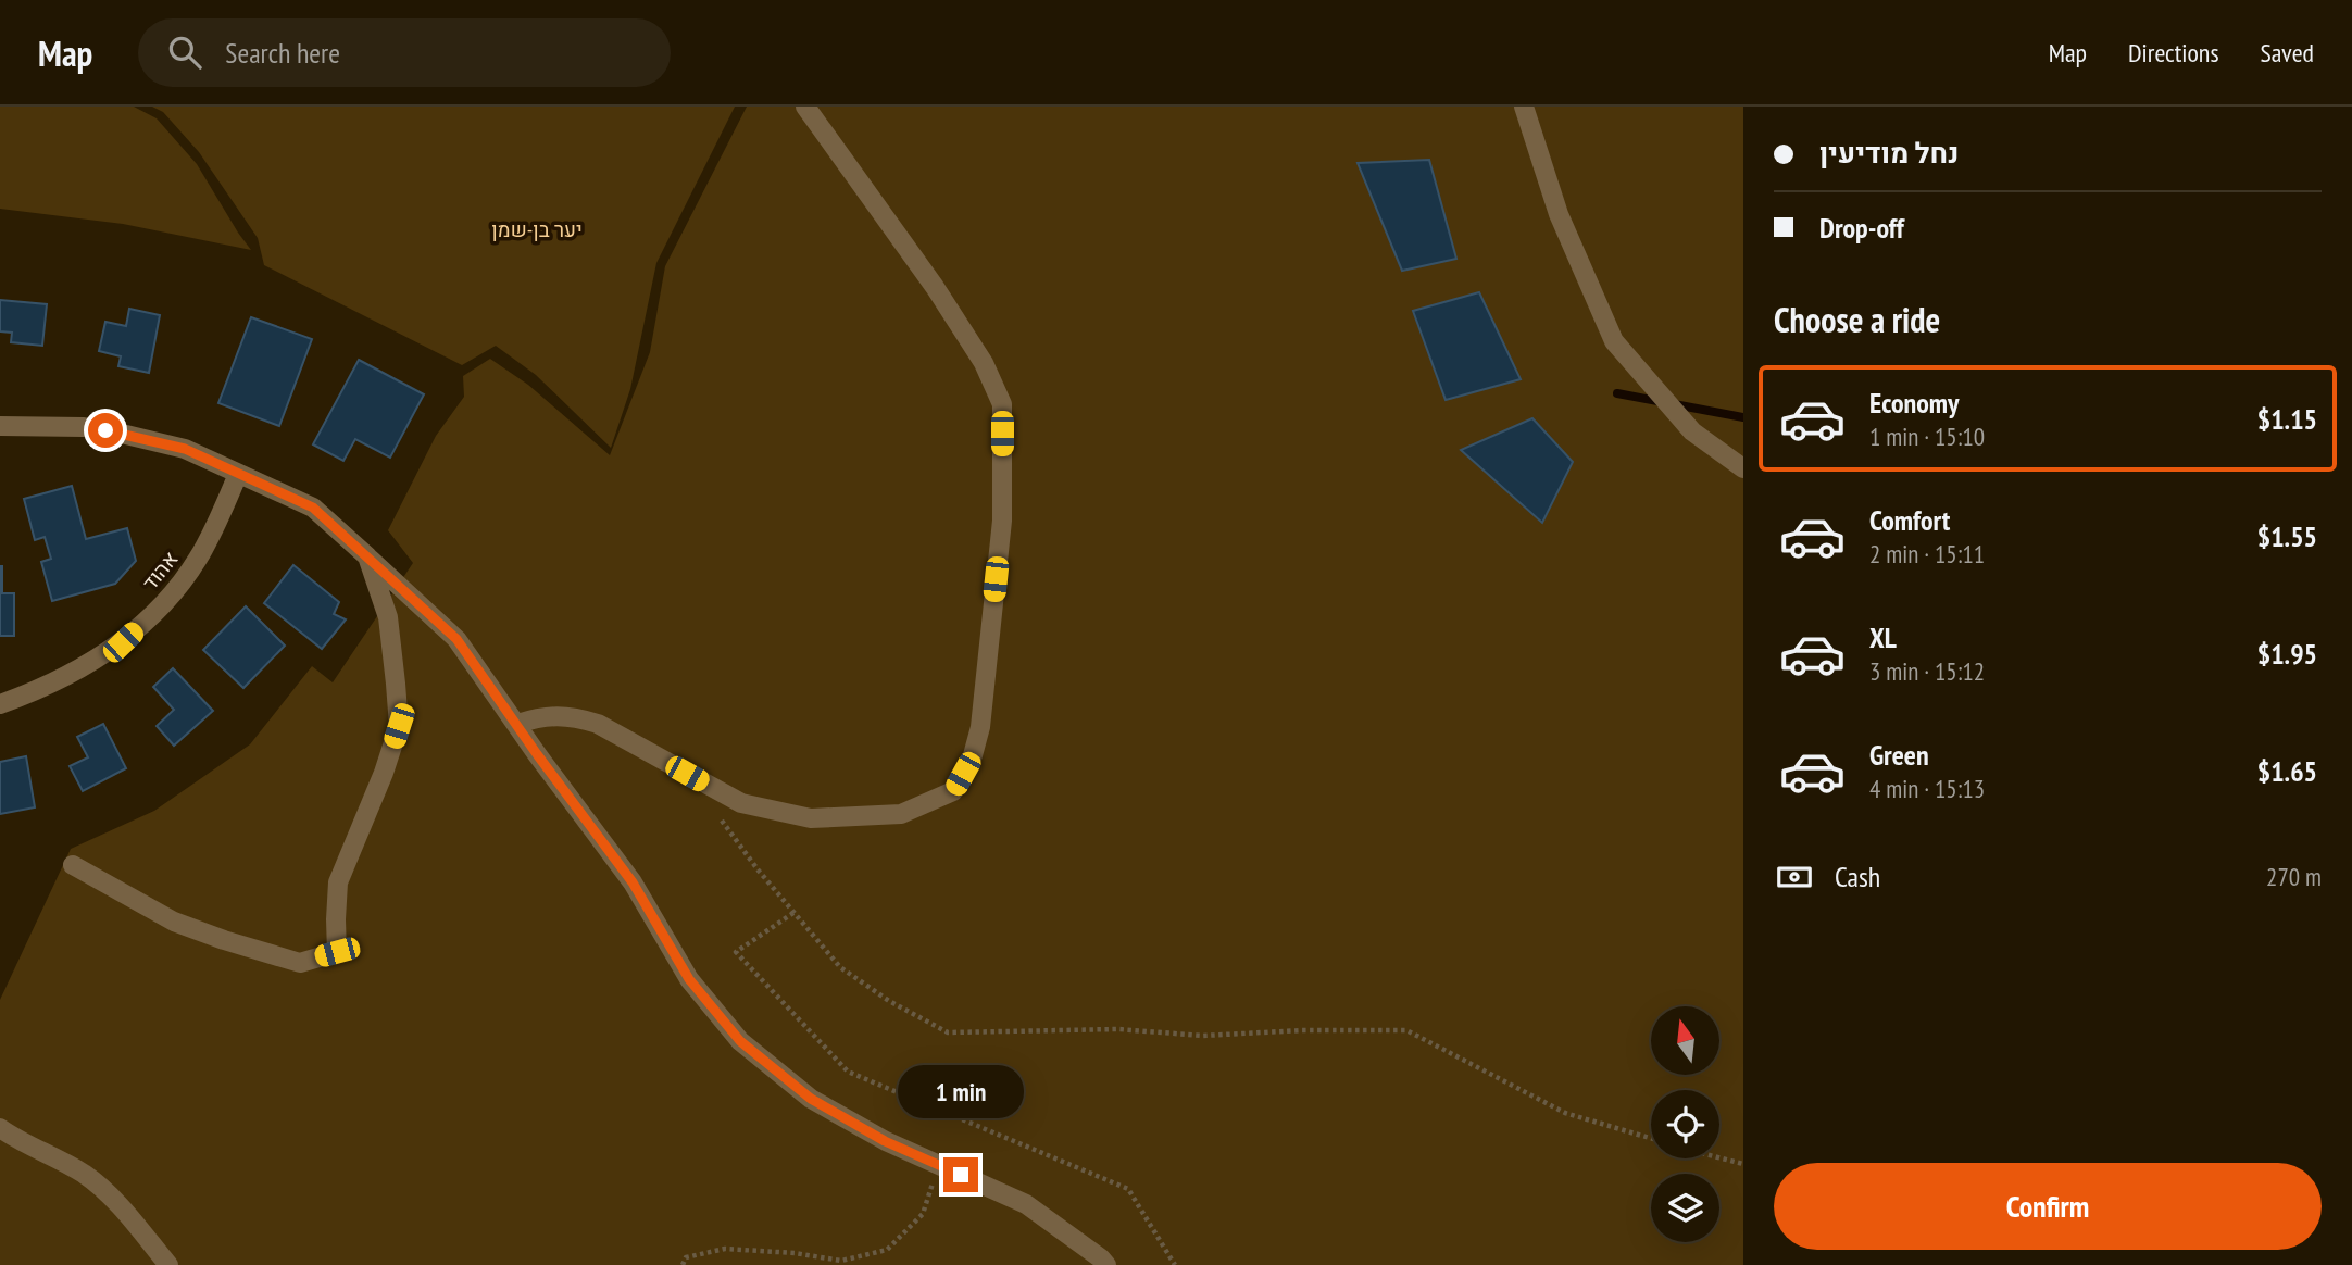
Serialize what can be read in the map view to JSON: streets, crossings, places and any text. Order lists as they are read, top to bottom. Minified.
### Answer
{"streets":{"street":["אהוד"]},"parks":["יער בן-שמן"],"north":"top","page":{"header":"Map","search":"Search here","nav":["Map","Directions","Saved"],"banner":["נחל מודיעין","Drop-off"],"heading":"Choose a ride","list":[{"name":"Economy","note":"1 min · 15:10","value":"$1.15"},{"name":"Comfort","note":"2 min · 15:11","value":"$1.55"},{"name":"XL","note":"3 min · 15:12","value":"$1.95"},{"name":"Green","note":"4 min · 15:13","value":"$1.65"}],"pay":["Cash","270 m"],"bubble":"1 min","buttons":"Confirm"}}
